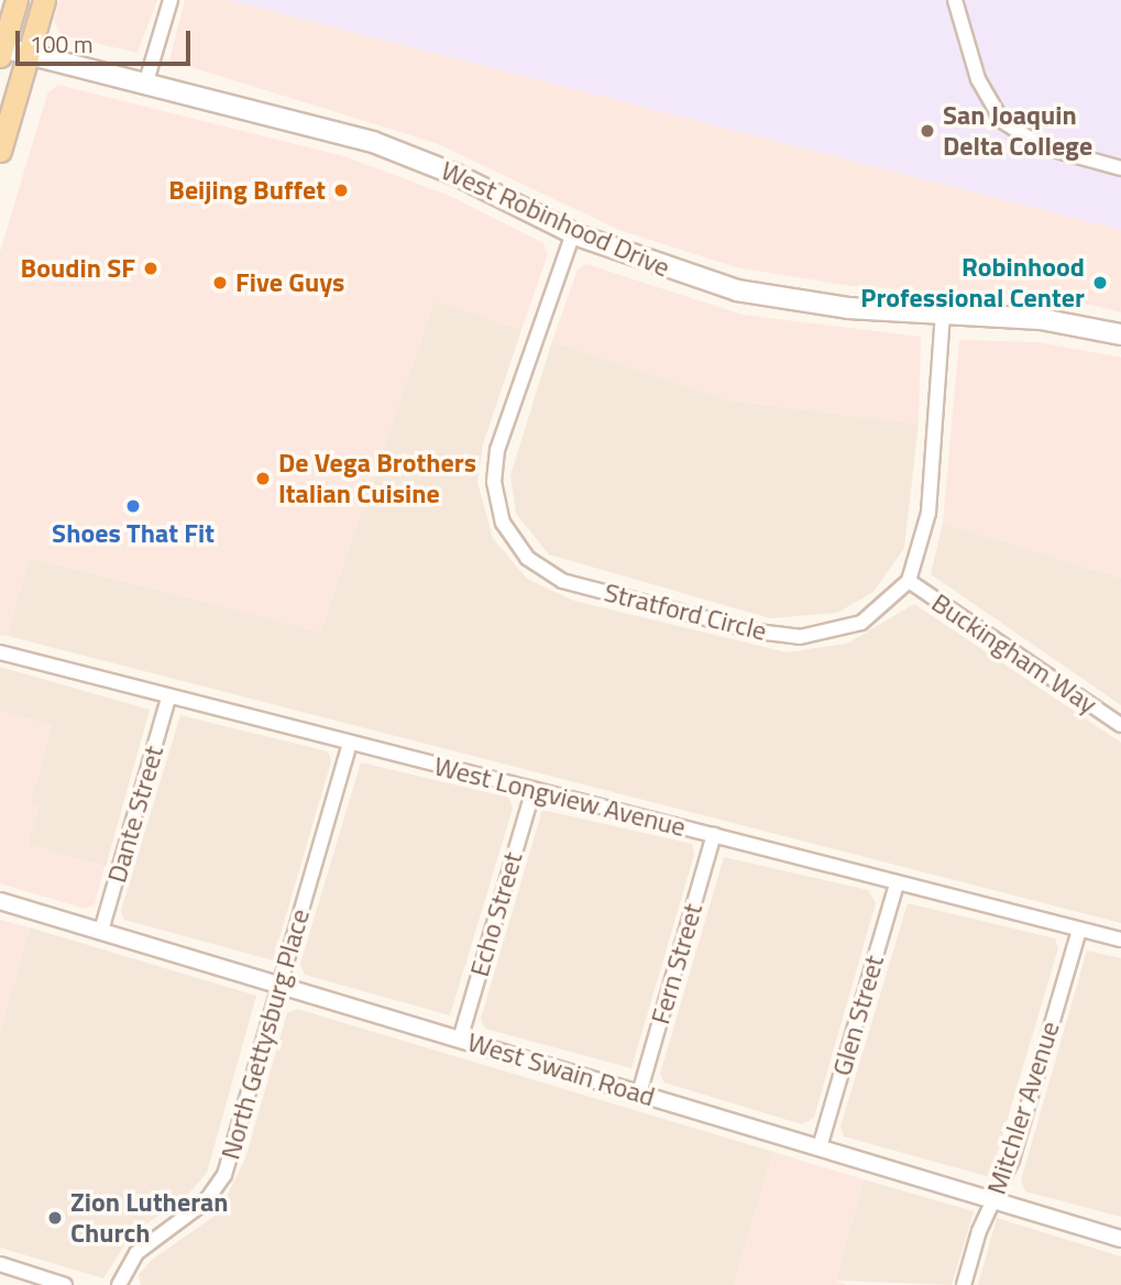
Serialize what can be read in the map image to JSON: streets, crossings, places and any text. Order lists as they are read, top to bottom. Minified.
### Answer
{"streets":{"main road":["West Robinhood Drive"],"street":["Stratford Circle","Buckingham Way","West Longview Avenue","Dante Street","Echo Street","Fern Street","Glen Street","North Gettysburg Place","West Swain Road","Mitchler Avenue"]},"crossings":[["West Robinhood Drive","Stratford Circle"],["Stratford Circle","Buckingham Way"],["West Longview Avenue","Dante Street"],["West Longview Avenue","Echo Street"],["West Longview Avenue","Fern Street"],["West Longview Avenue","Glen Street"],["West Longview Avenue","North Gettysburg Place"],["West Longview Avenue","Mitchler Avenue"],["Dante Street","West Swain Road"],["Echo Street","West Swain Road"],["Fern Street","West Swain Road"],["Glen Street","West Swain Road"],["North Gettysburg Place","West Swain Road"],["West Swain Road","Mitchler Avenue"]],"places":["San Joaquin Delta College","Beijing Buffet","Boudin SF","Five Guys","Robinhood Professional Center","De Vega Brothers Italian Cuisine","Shoes That Fit","Zion Lutheran Church"],"scale_bar":"100 m"}
